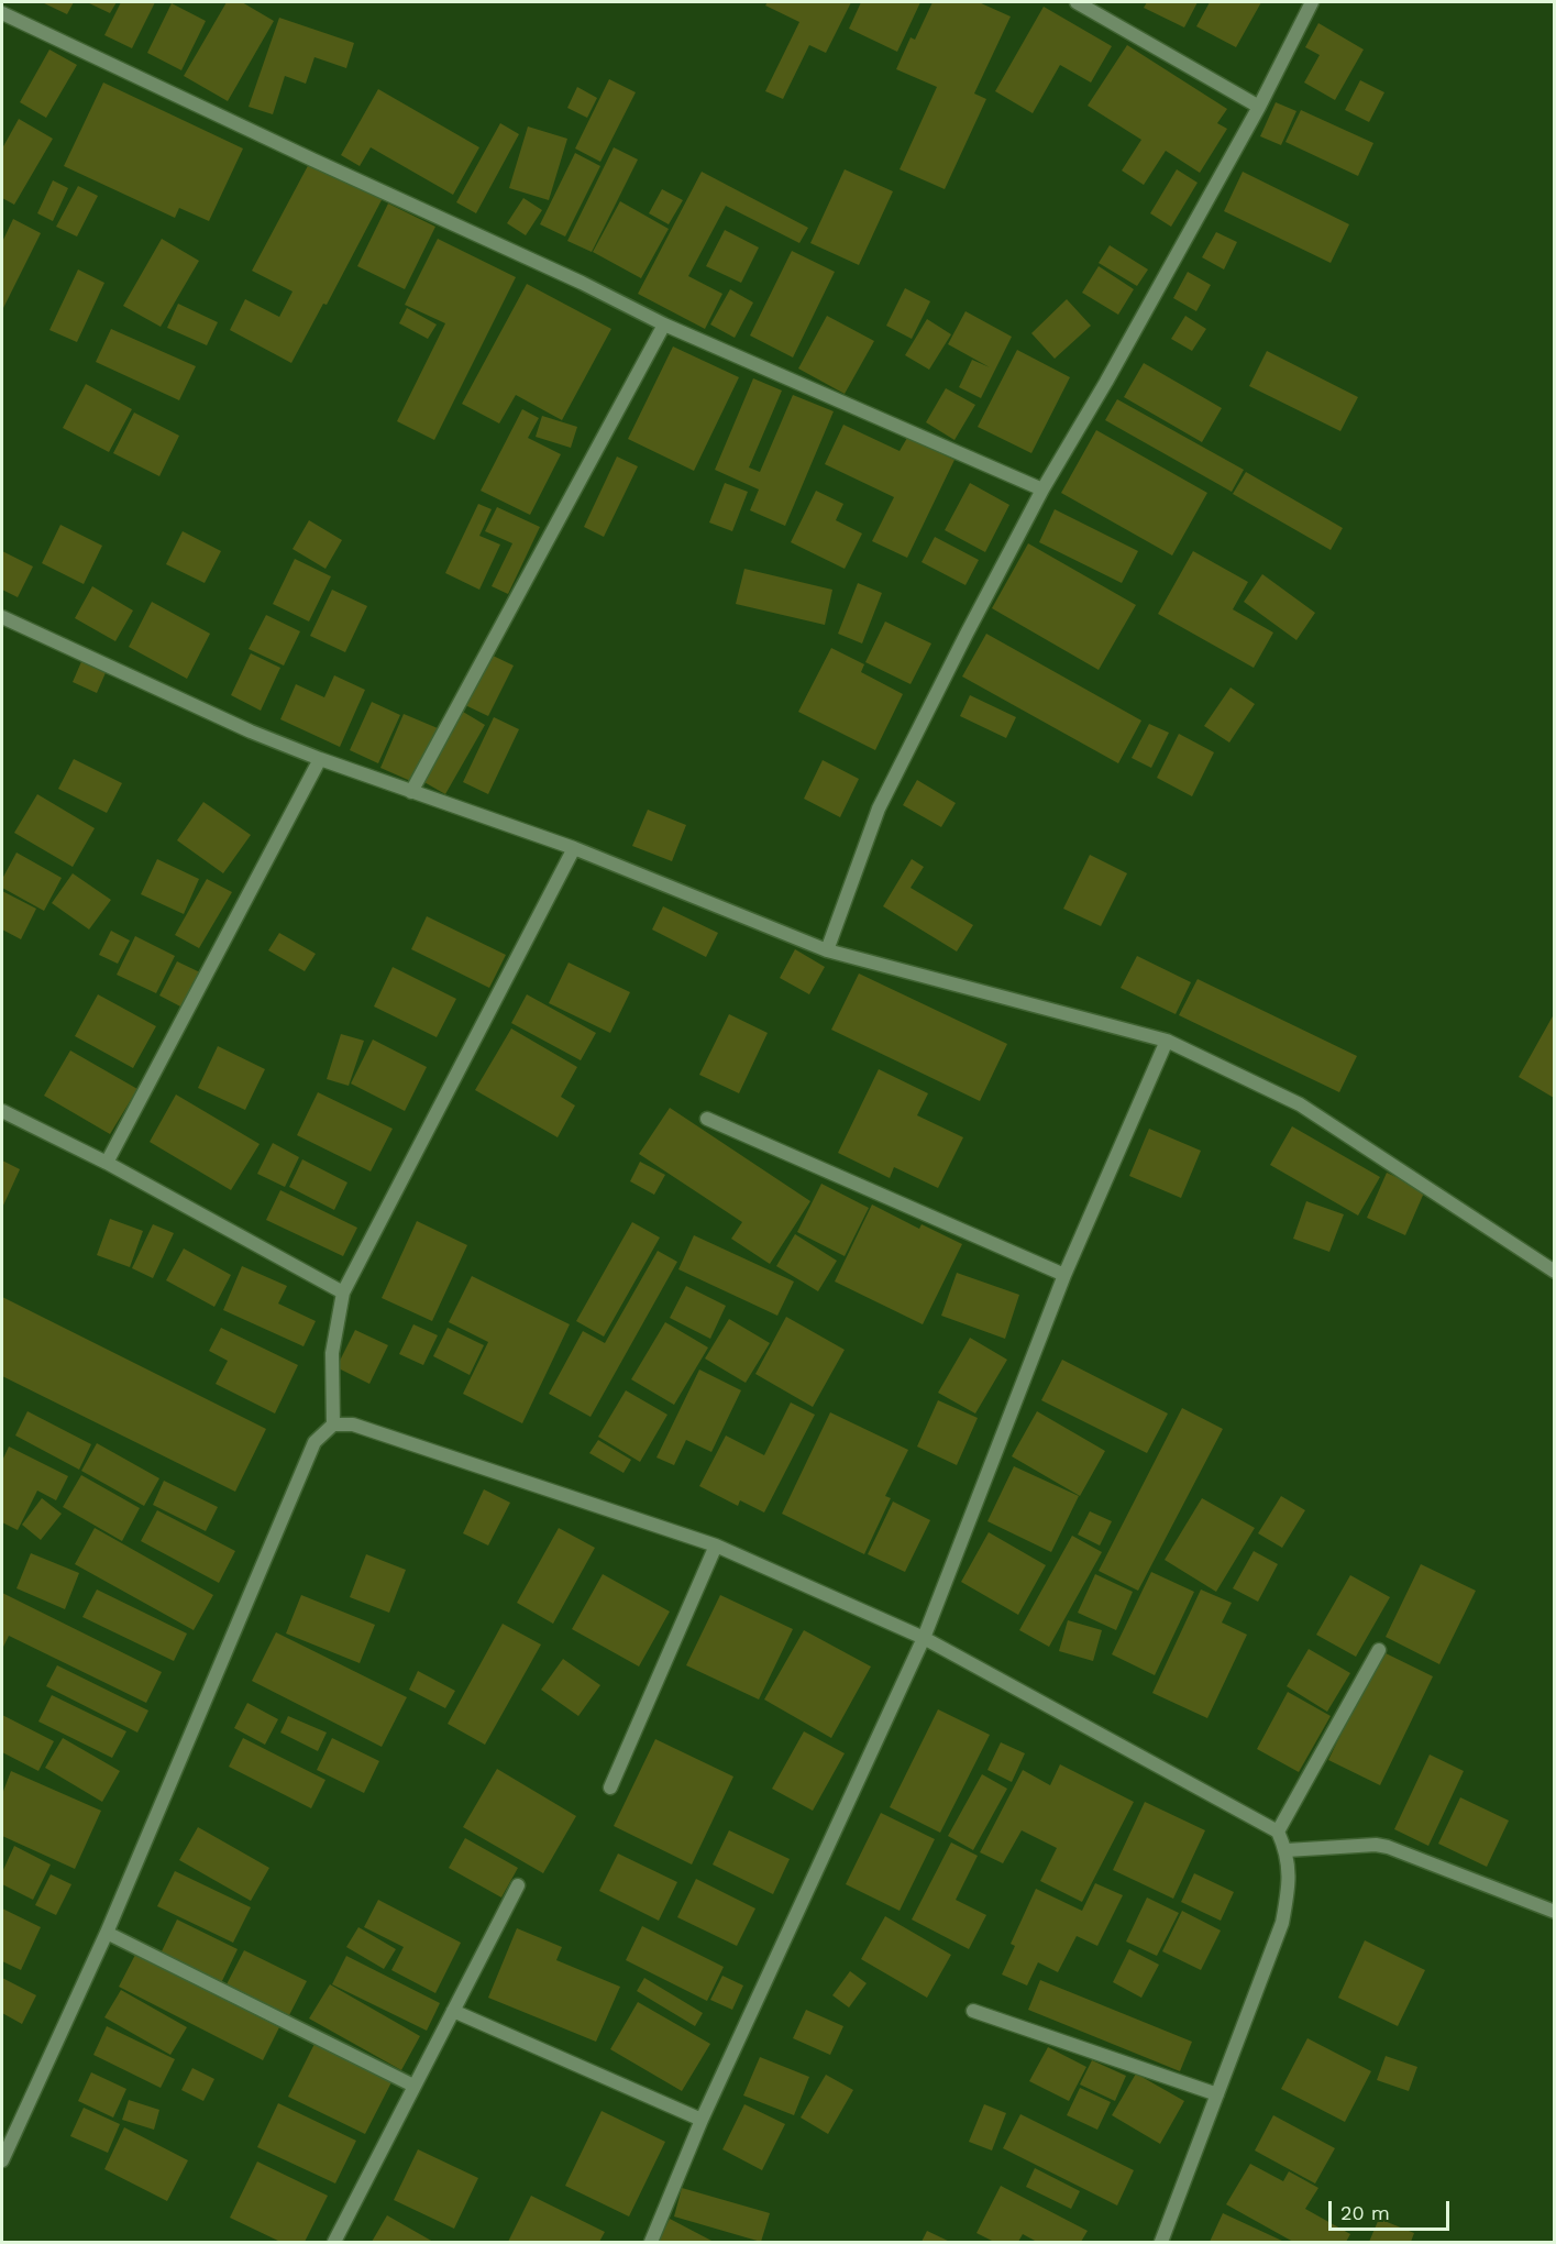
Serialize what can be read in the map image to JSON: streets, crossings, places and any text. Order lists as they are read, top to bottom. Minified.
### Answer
{"scale_bar":"20 m"}
